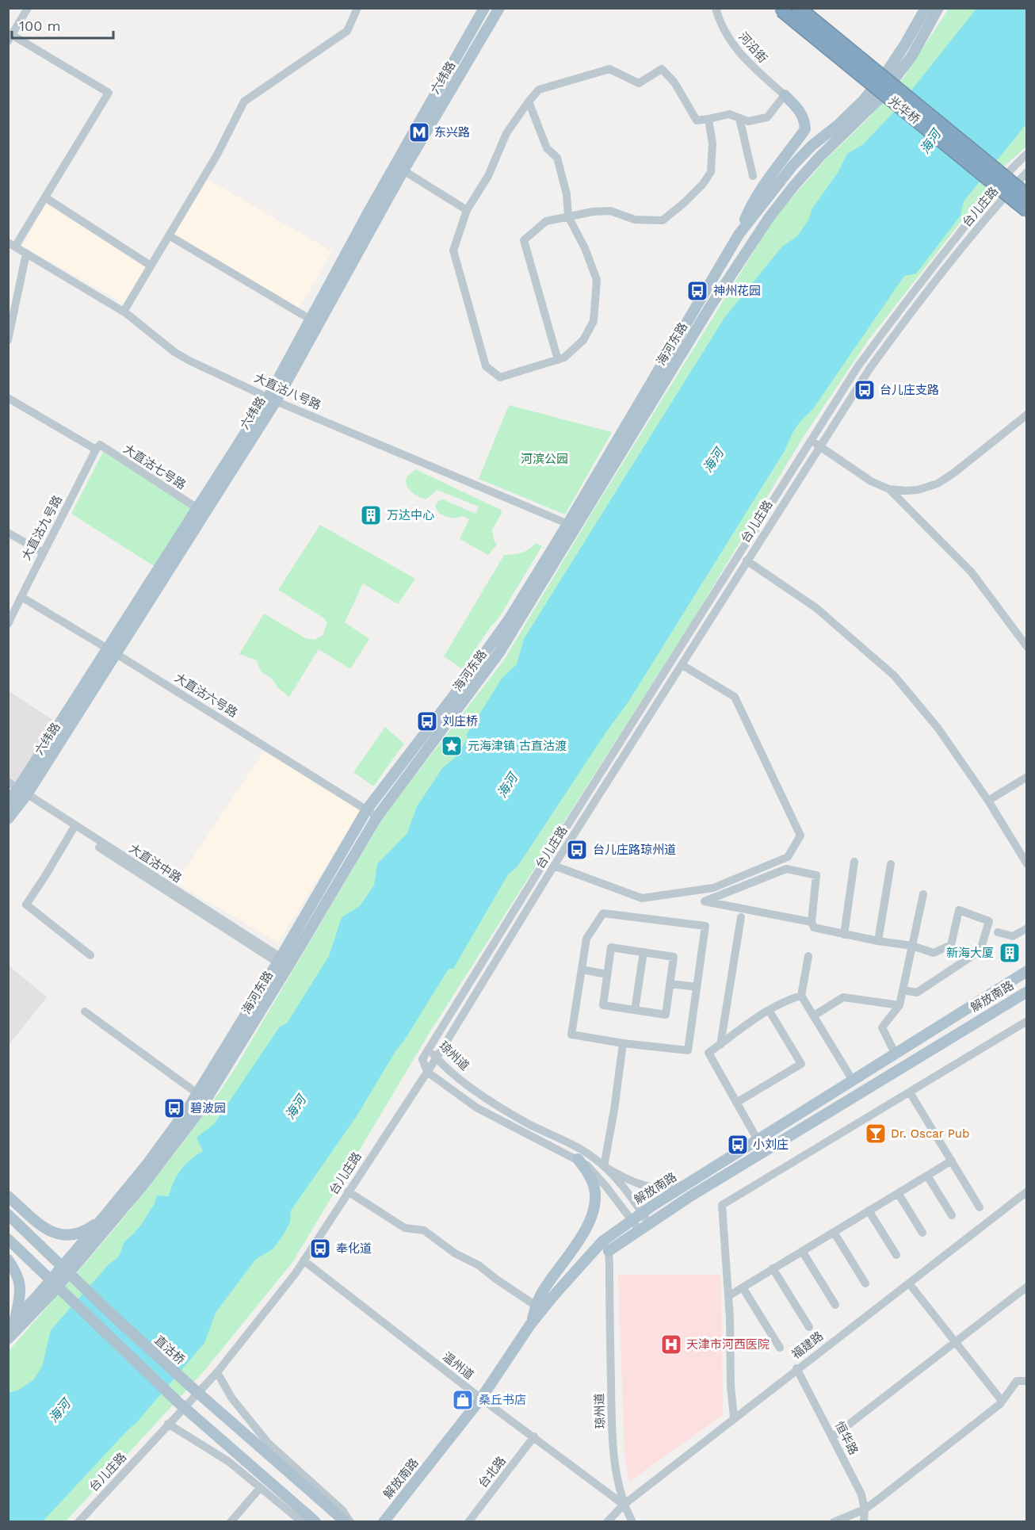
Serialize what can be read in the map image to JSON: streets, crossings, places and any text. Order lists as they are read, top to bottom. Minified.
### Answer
{"streets":{"highway":["光华桥"],"main road":["六纬路","海河东路","解放南路","直沽桥"],"street":["河沿街","台儿庄路","大直沽八号路","大直沽七号路","大直沽九号路","大直沽六号路","大直沽中路","琼州道","福建路","温州道","恒华路","台北路"]},"crossings":[["六纬路","大直沽八号路"],["六纬路","大直沽七号路"],["六纬路","大直沽六号路"],["六纬路","大直沽中路"],["台儿庄路","琼州道"],["台儿庄路","温州道"],["海河东路","大直沽八号路"],["海河东路","大直沽六号路"],["海河东路","大直沽中路"],["大直沽七号路","大直沽九号路"],["大直沽九号路","大直沽六号路"],["解放南路","琼州道"],["解放南路","温州道"],["琼州道","福建路"],["琼州道","温州道"],["福建路","温州道"],["福建路","恒华路"],["温州道","台北路"]],"water":["海河"],"parks":["河滨公园"],"places":{"metro station":["东兴路"],"bus stop":["神州花园","台儿庄支路","刘庄桥","台儿庄路琼州道","碧波园","小刘庄","奉化道"],"building":["万达中心","新海大厦"],"place":["元海津镇 古直沽渡"],"bar":["Dr. Oscar Pub"],"hospital":["天津市河西医院"],"shop":["桑丘书店"]},"scale_bar":"100 m"}
